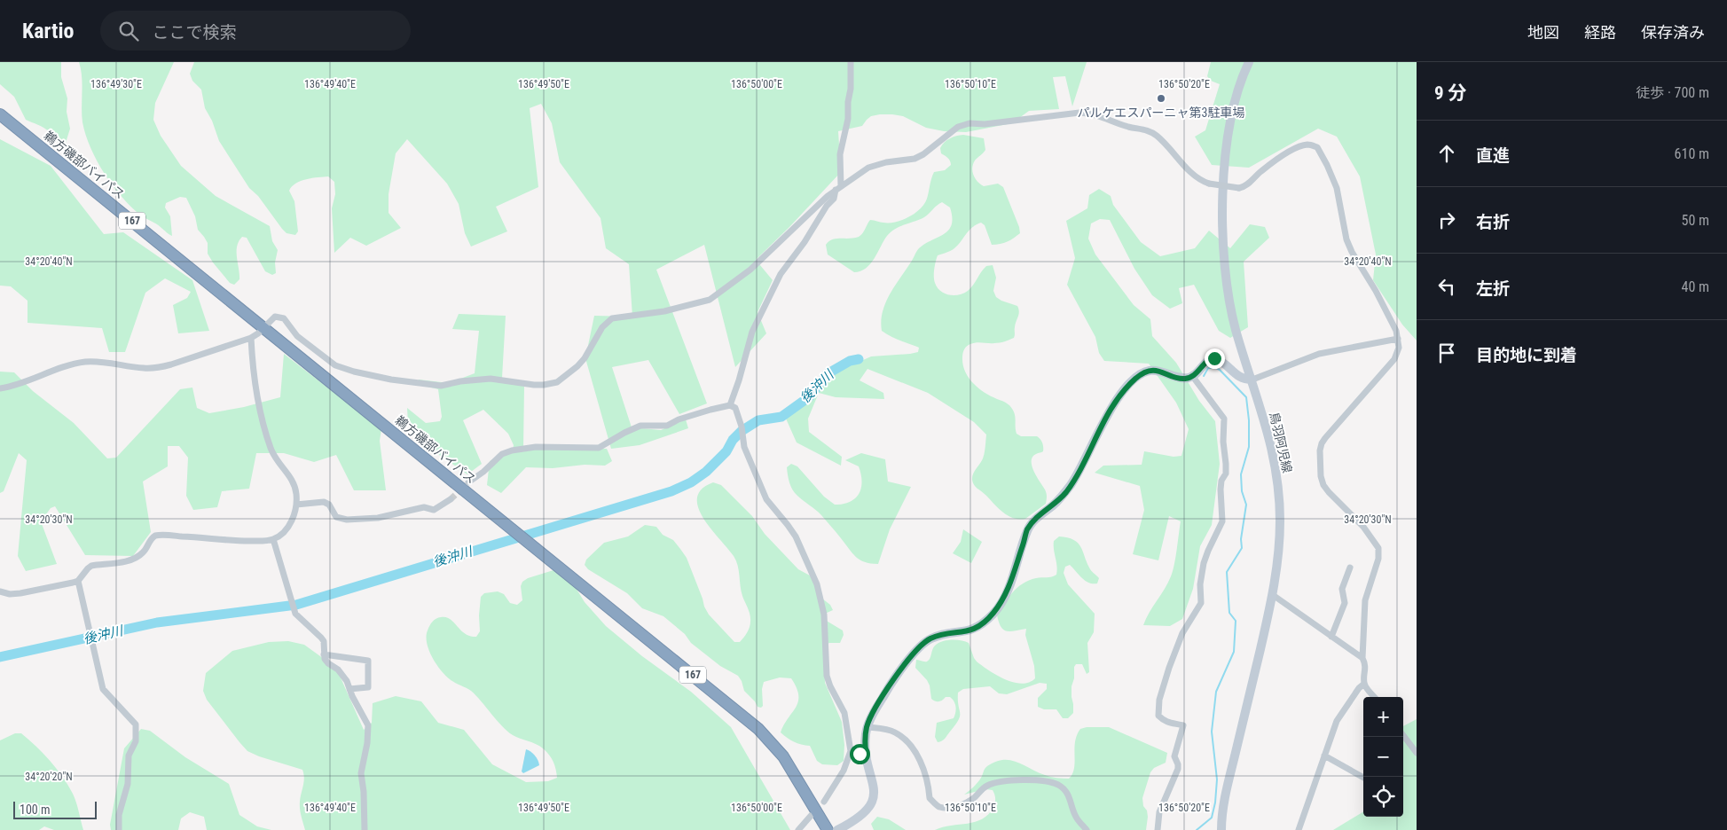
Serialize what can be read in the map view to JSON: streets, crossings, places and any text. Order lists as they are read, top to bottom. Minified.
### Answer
{"streets":{"highway":["鵜方磯部バイパス","167"],"main road":["鳥羽阿児線"]},"water":["後沖川"],"places":["パルケエスパーニャ第3駐車場"],"scale_bar":"100 m","page":{"header":"Kartio","search":"ここで検索","nav":["地図","経路","保存済み"],"heading":["9 分","徒歩 · 700 m"],"list":[["直進","610 m"],["右折","50 m"],["左折","40 m"],"目的地に到着"],"map_buttons":["+","−"],"scale":"100 m"},"coordinates":["136°49'30\"E","136°49'40\"E","136°49'50\"E","136°50'00\"E","136°50'10\"E","136°50'20\"E","34°20'40\"N","34°20'30\"N","34°20'20\"N"]}
